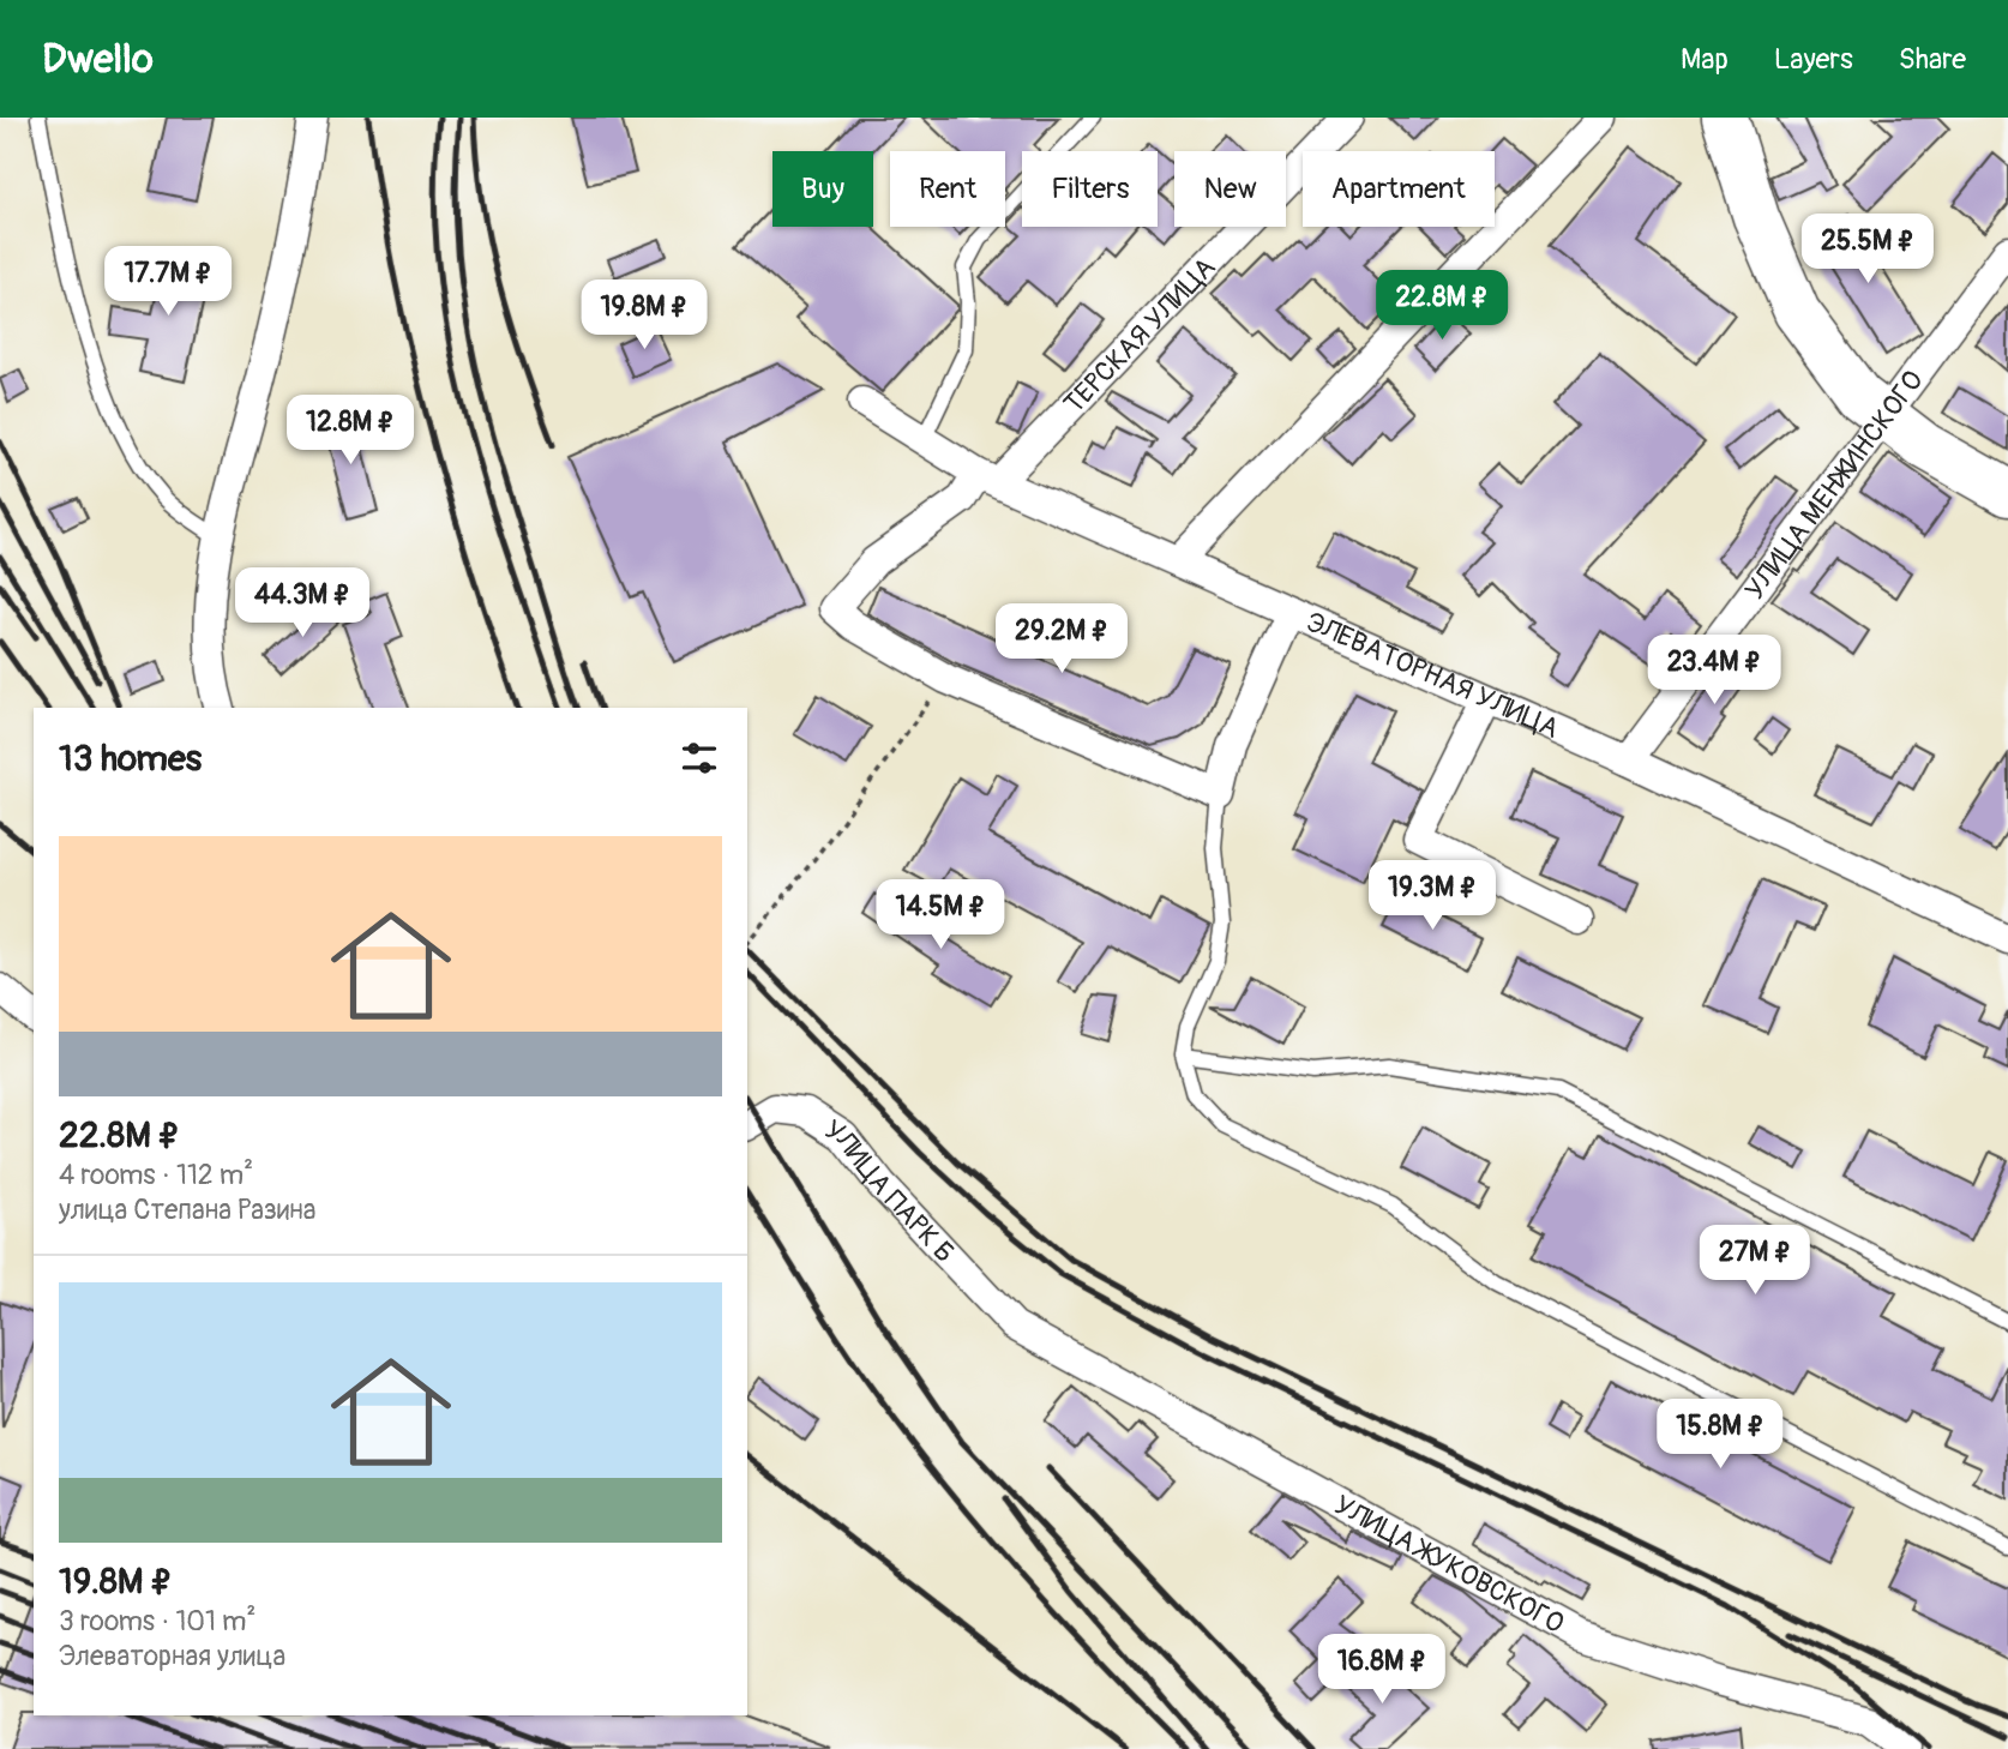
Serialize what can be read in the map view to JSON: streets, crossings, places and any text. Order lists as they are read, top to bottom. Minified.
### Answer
{"streets":{"street":["ТЕРСКАЯ УЛИЦА","УЛИЦА МЕНЖИНСКОГО","ЭЛЕВАТОРНАЯ УЛИЦА","УЛИЦА ПАРК Б","УЛИЦА ЖУКОВСКОГО"]},"crossings":[["ТЕРСКАЯ УЛИЦА","ЭЛЕВАТОРНАЯ УЛИЦА"],["УЛИЦА МЕНЖИНСКОГО","ЭЛЕВАТОРНАЯ УЛИЦА"],["УЛИЦА ПАРК Б","УЛИЦА ЖУКОВСКОГО"]],"page":{"header":"Dwello","nav":["Map","Layers","Share"],"chip":["Buy","Rent","Filters","New","Apartment"],"price":["25.5M ₽","17.7M ₽","22.8M ₽","19.8M ₽","12.8M ₽","44.3M ₽","29.2M ₽","23.4M ₽","19.3M ₽","14.5M ₽","27M ₽","15.8M ₽","16.8M ₽"],"heading":"13 homes","list":[{"name":"22.8M ₽","note":"4 rooms · 112 m² · улица Степана Разина"},{"name":"19.8M ₽","note":"3 rooms · 101 m² · Элеваторная улица"}]}}
